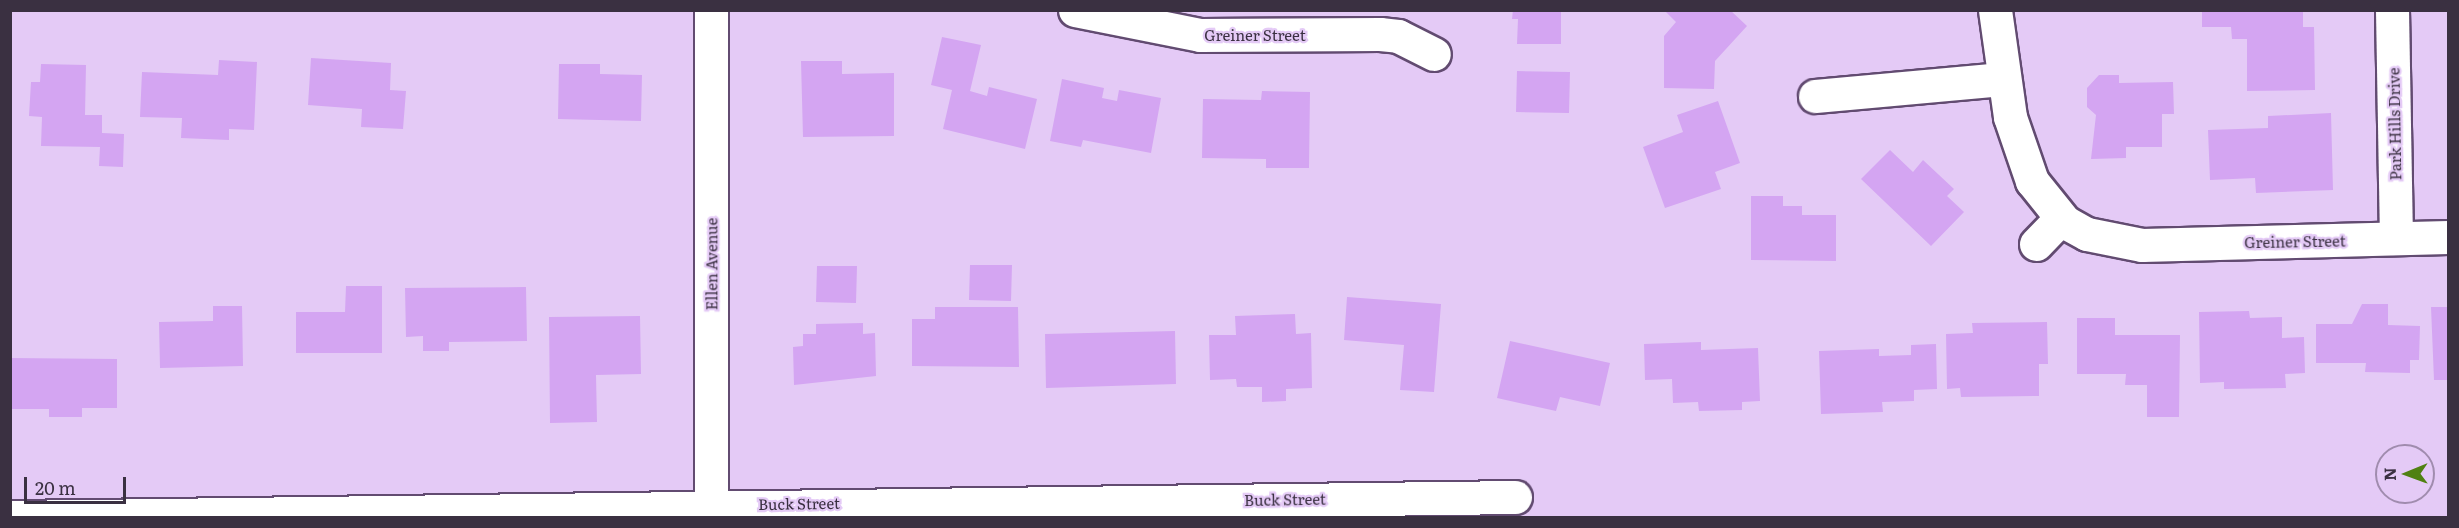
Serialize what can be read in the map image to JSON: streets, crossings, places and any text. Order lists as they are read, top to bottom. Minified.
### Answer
{"streets":{"street":["Greiner Street","Park Hills Drive","Ellen Avenue","Buck Street"]},"crossings":[["Greiner Street","Park Hills Drive"],["Ellen Avenue","Buck Street"]],"scale_bar":"20 m","north":"left"}
